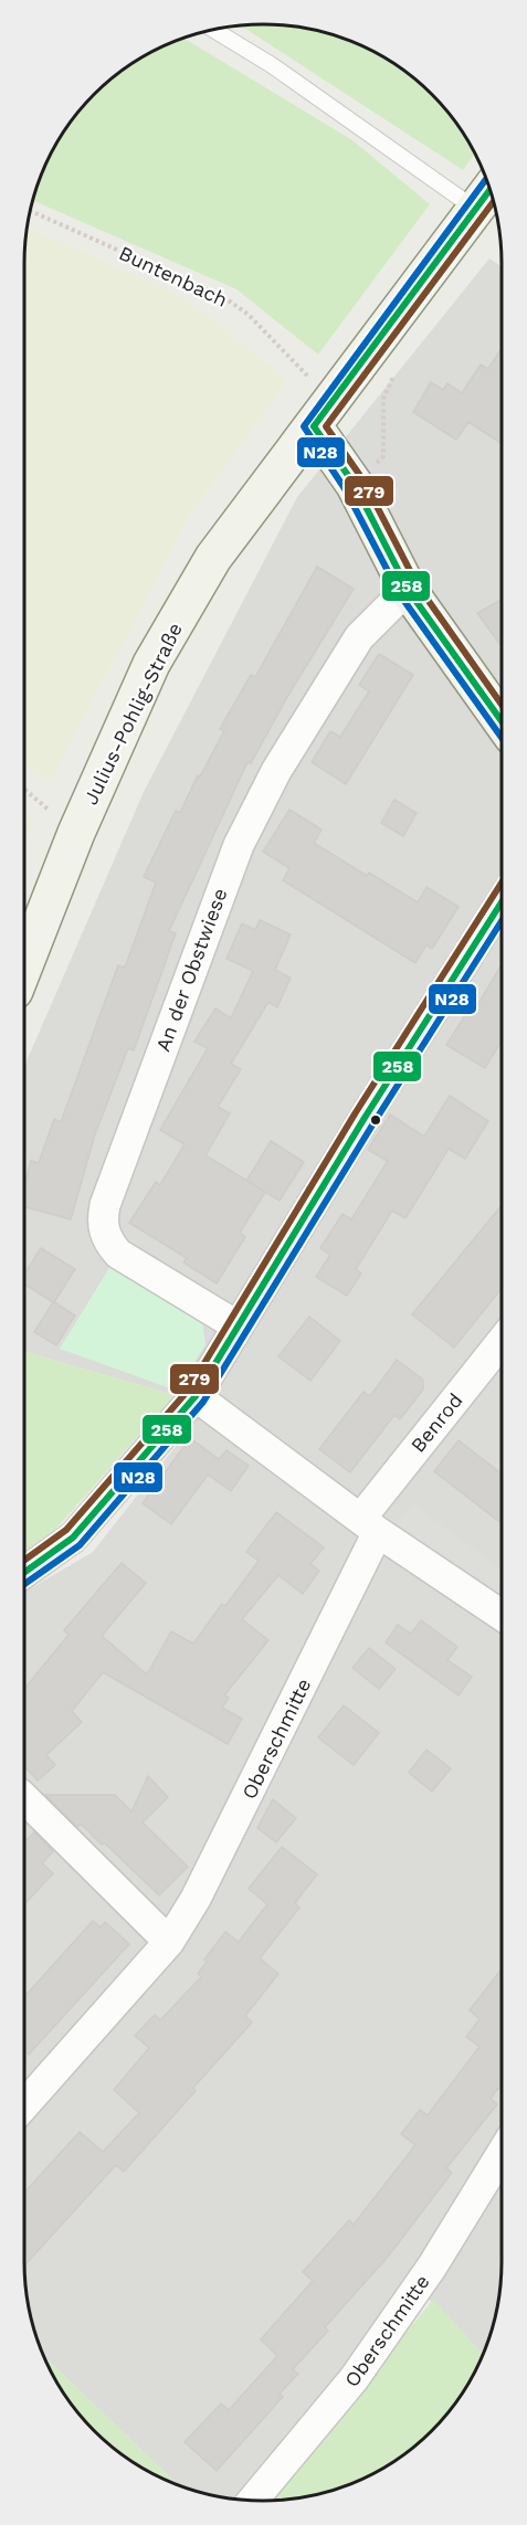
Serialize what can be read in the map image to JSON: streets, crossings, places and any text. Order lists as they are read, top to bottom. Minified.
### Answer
{"streets":{"street":["Julius-Pohlig-Straße","An der Obstwiese","Benrod","Oberschmitte"],"path":["Buntenbach"]},"crossings":[["Buntenbach","Julius-Pohlig-Straße"],["Benrod","Oberschmitte"]],"lines":["transit line N28","transit line 258","transit line 279"]}
